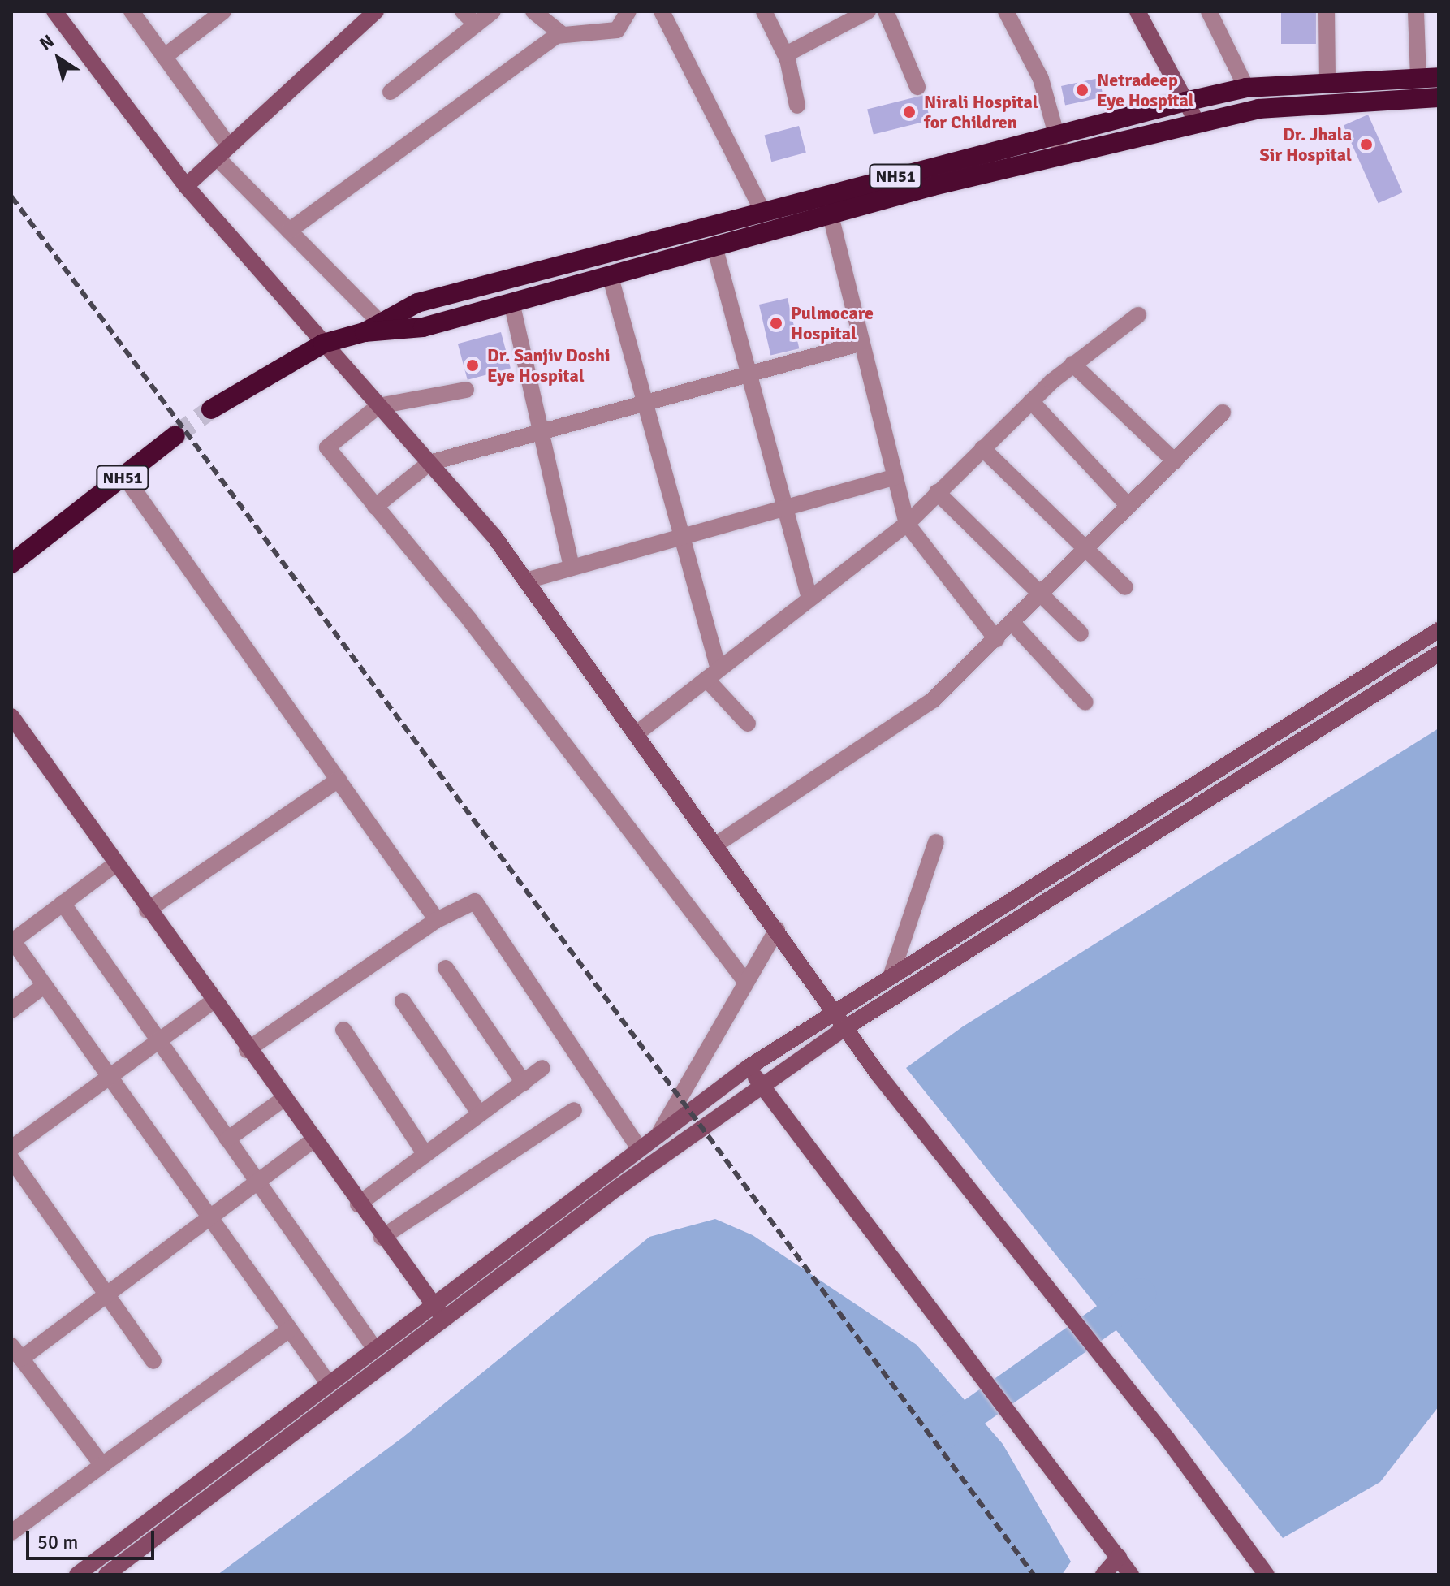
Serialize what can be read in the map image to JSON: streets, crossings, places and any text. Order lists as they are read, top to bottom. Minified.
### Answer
{"streets":{"highway":["NH51"]},"places":["Netradeep Eye Hospital","Nirali Hospital for Children","Dr. Jhala Sir Hospital","Pulmocare Hospital","Dr. Sanjiv Doshi Eye Hospital"],"scale_bar":"50 m","north":"top left"}
